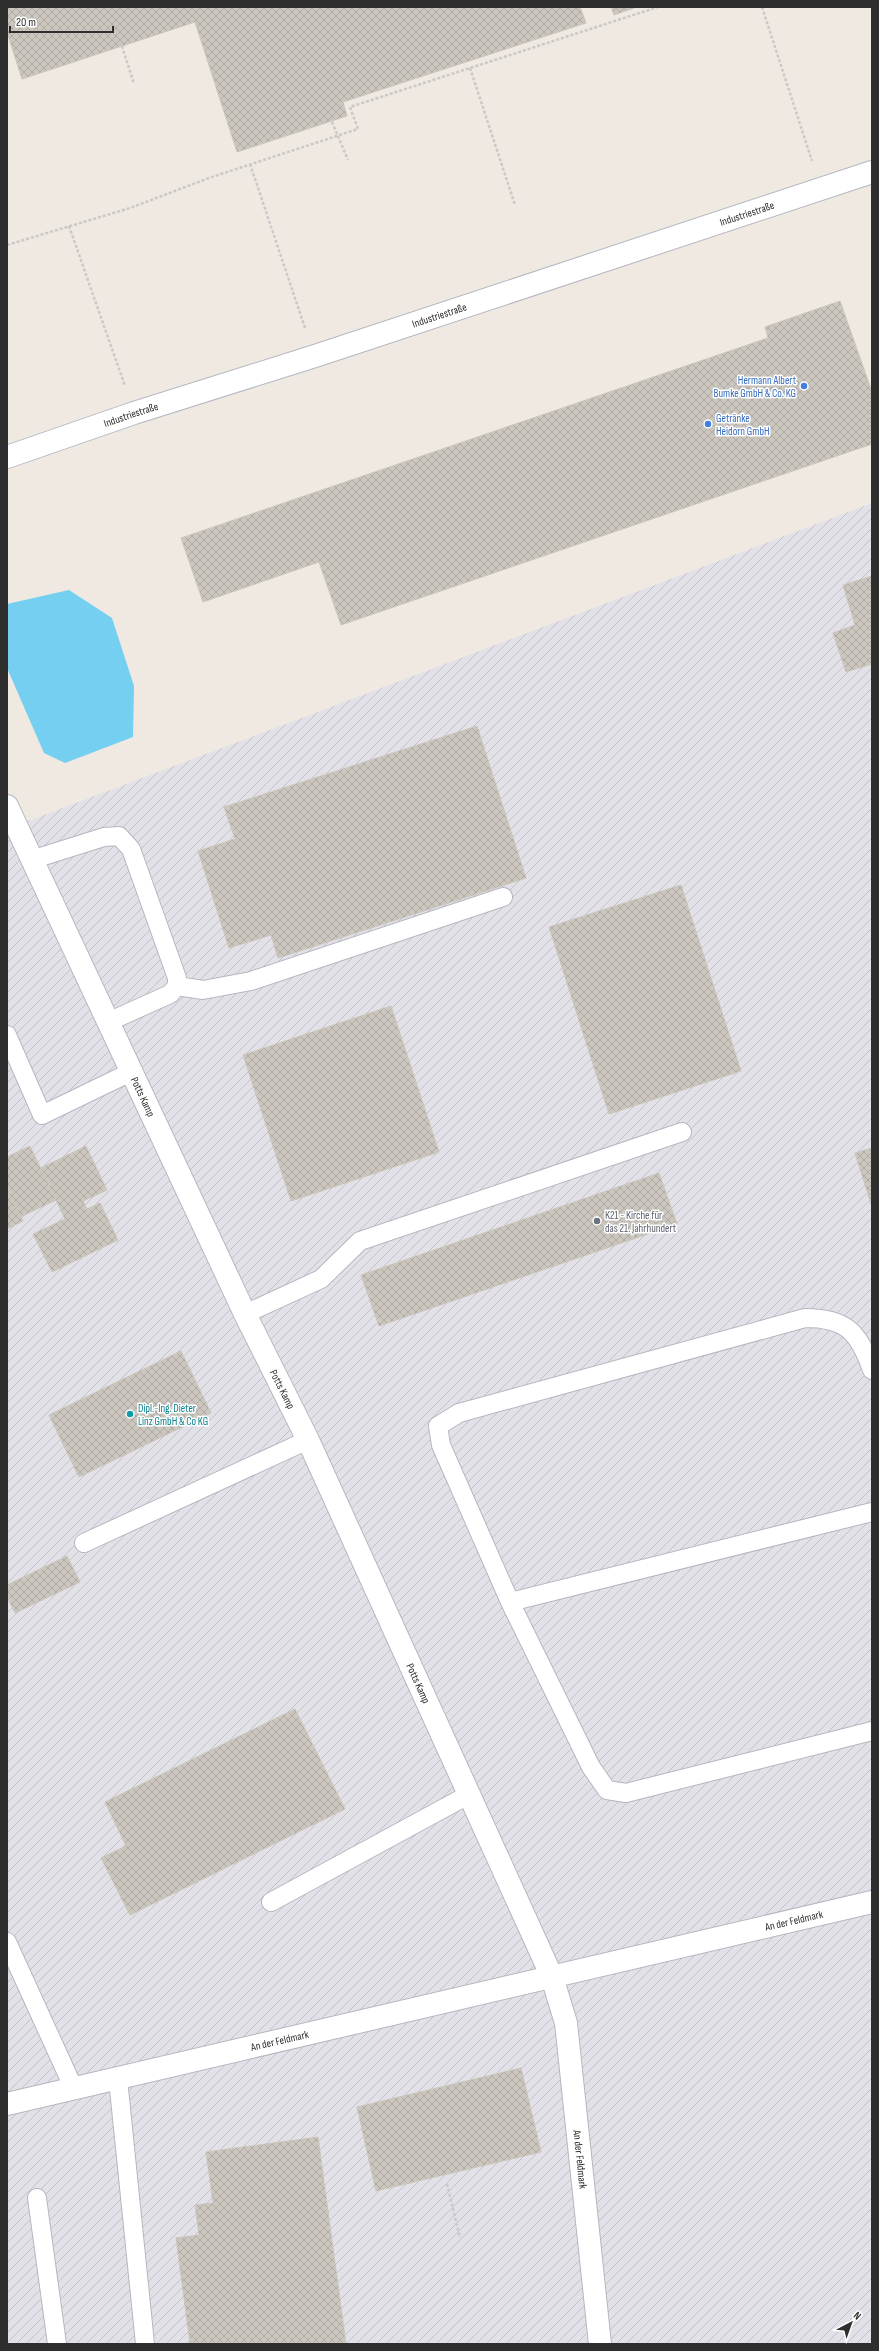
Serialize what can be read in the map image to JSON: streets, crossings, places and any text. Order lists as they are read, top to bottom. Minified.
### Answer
{"streets":{"street":["Industriestraße","Potts Kamp","An der Feldmark"]},"crossings":[["Potts Kamp","An der Feldmark"]],"places":["Hermann Albert Bumke GmbH & Co. KG","Getränke Heidorn GmbH","K21 - Kirche für das 21. Jahrhundert","Dipl.-Ing. Dieter Linz GmbH & Co KG"],"scale_bar":"20 m","north":"top right"}
